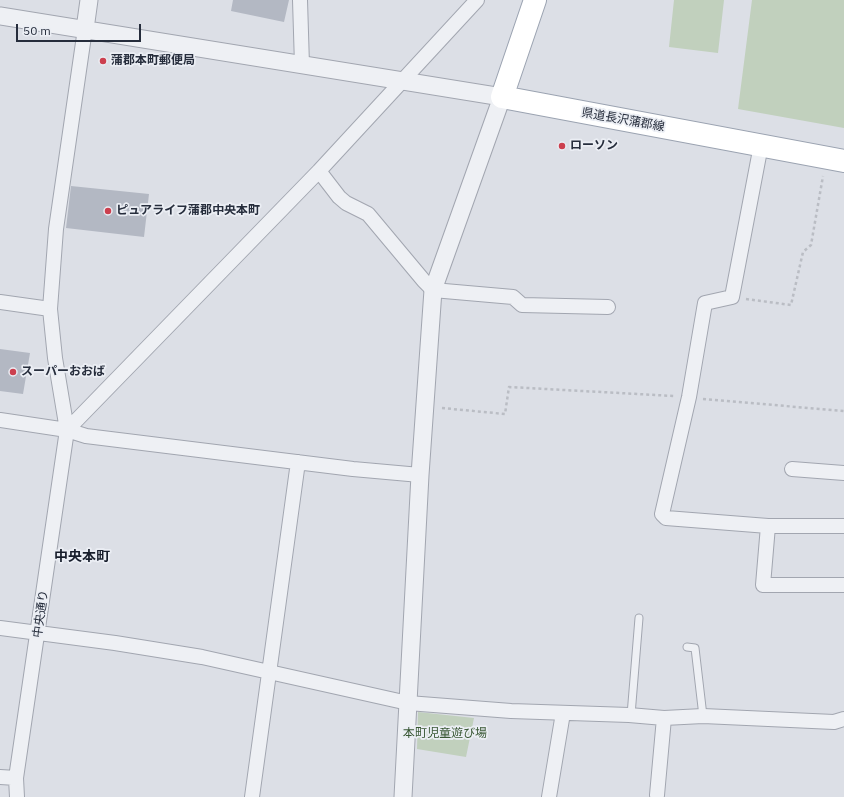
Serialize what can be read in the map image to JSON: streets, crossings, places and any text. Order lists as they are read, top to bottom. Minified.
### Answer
{"streets":{"main road":["県道長沢蒲郡線"],"street":["中央通り"]},"districts":["中央本町"],"parks":["本町児童遊び場"],"places":["蒲郡本町郵便局","ローソン","ピュアライフ蒲郡中央本町","スーパーおおば"],"scale_bar":"50 m"}
